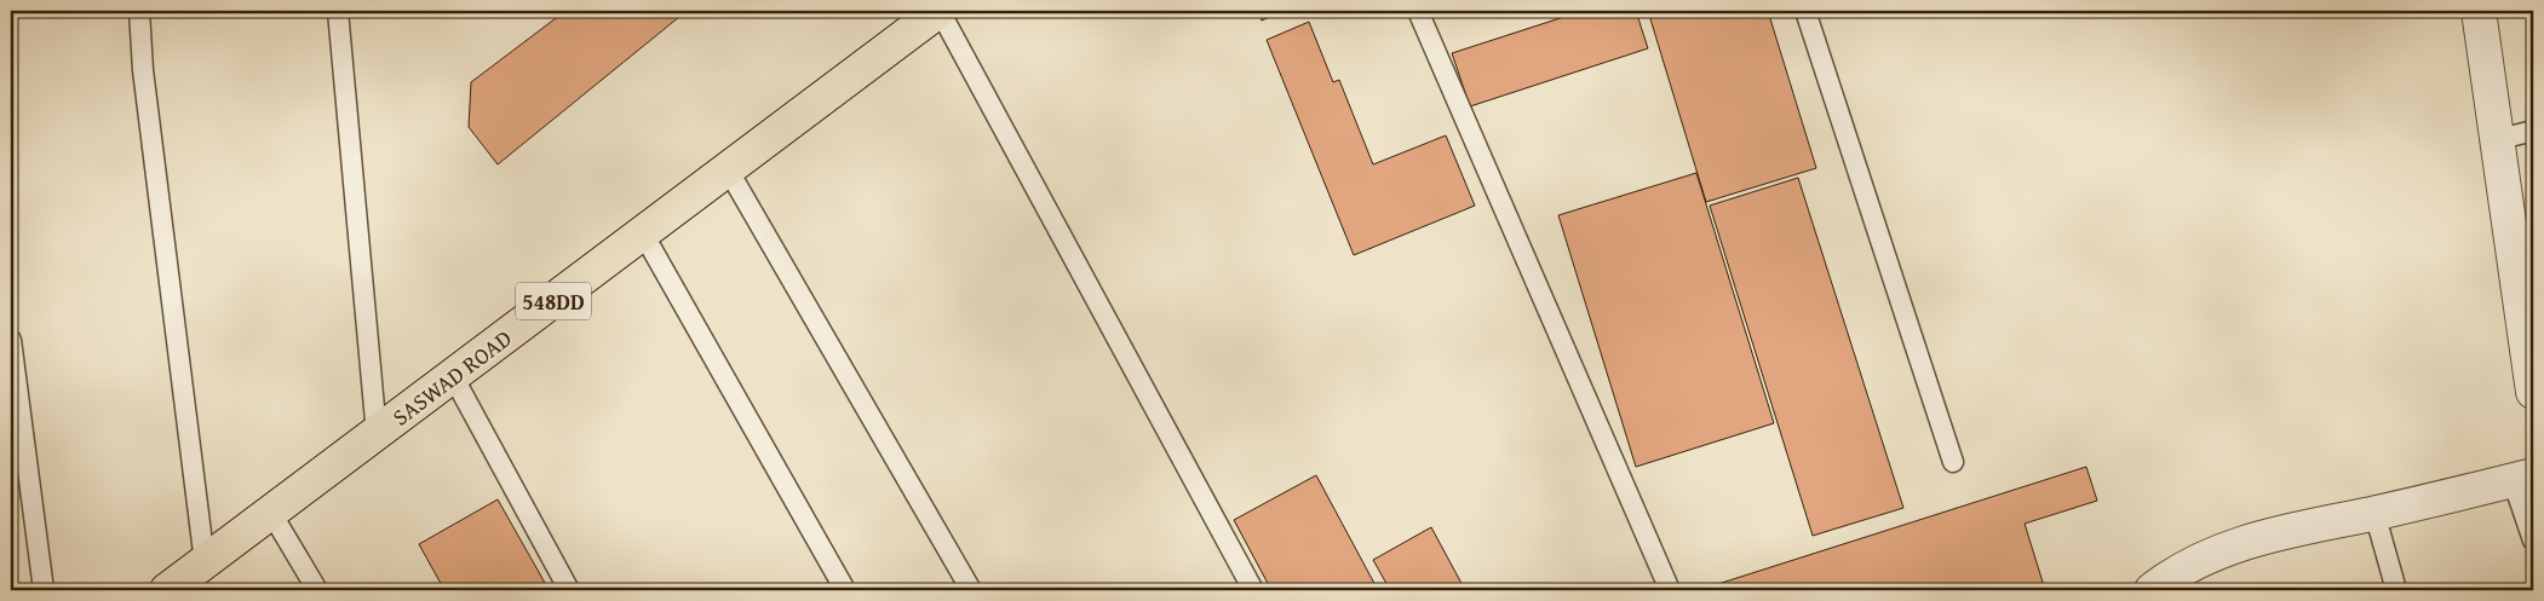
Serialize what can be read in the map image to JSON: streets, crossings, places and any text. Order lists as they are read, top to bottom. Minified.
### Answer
{"streets":{"highway":["548DD","SASWAD ROAD"]}}
